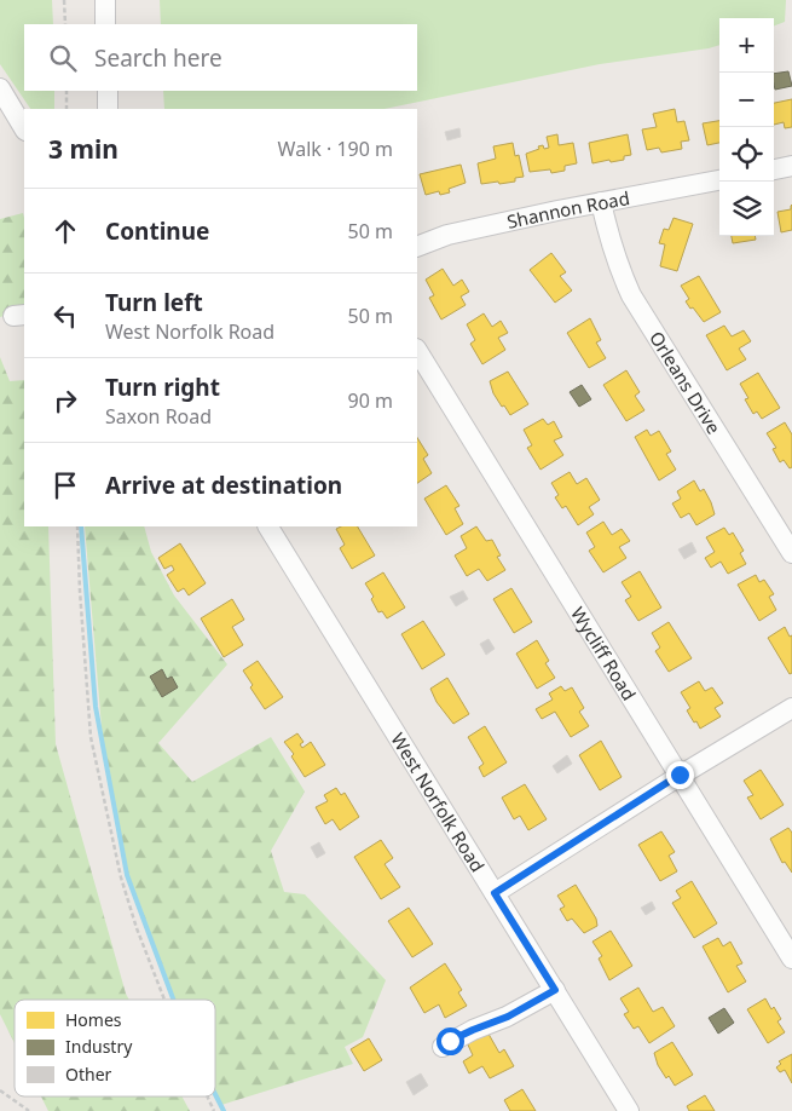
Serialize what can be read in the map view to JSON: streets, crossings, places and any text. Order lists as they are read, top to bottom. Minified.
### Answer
{"streets":{"street":["Shannon Road","Orleans Drive","Wycliff Road","West Norfolk Road"]},"crossings":[["Shannon Road","Orleans Drive"]],"legend":["Homes","Industry","Other"],"page":{"map_buttons":["+","−"],"search":"Search here","heading":["3 min","Walk · 190 m"],"list":[["Continue","50 m"],["Turn left","West Norfolk Road","50 m"],["Turn right","Saxon Road","90 m"],"Arrive at destination"]}}
